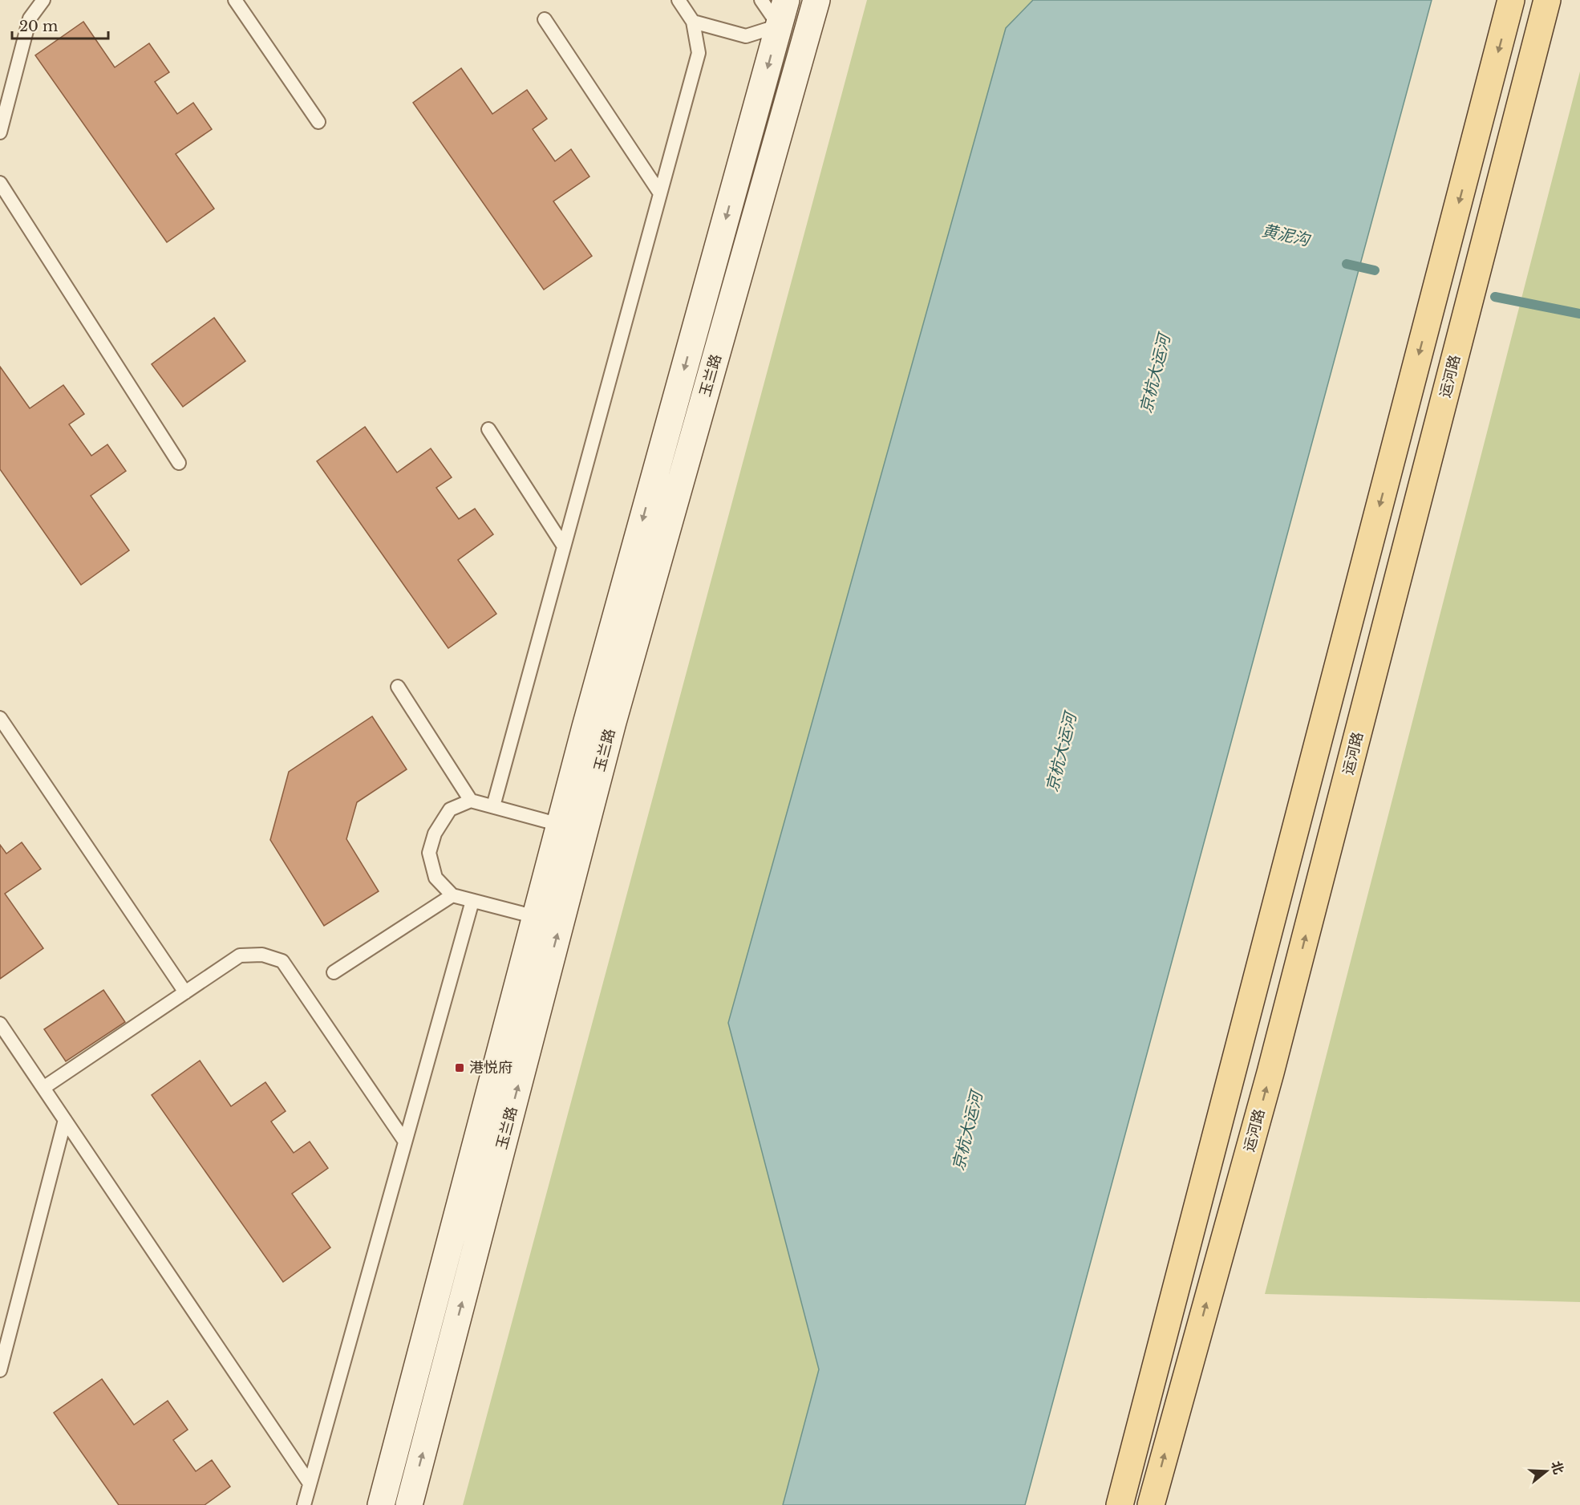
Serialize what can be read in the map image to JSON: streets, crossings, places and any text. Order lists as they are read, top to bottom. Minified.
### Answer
{"streets":{"main road":["运河路"],"street":["玉兰路"]},"water":["黄泥沟","京杭大运河"],"places":{"transit":["港悦府"]},"scale_bar":"20 m","north":"right"}
